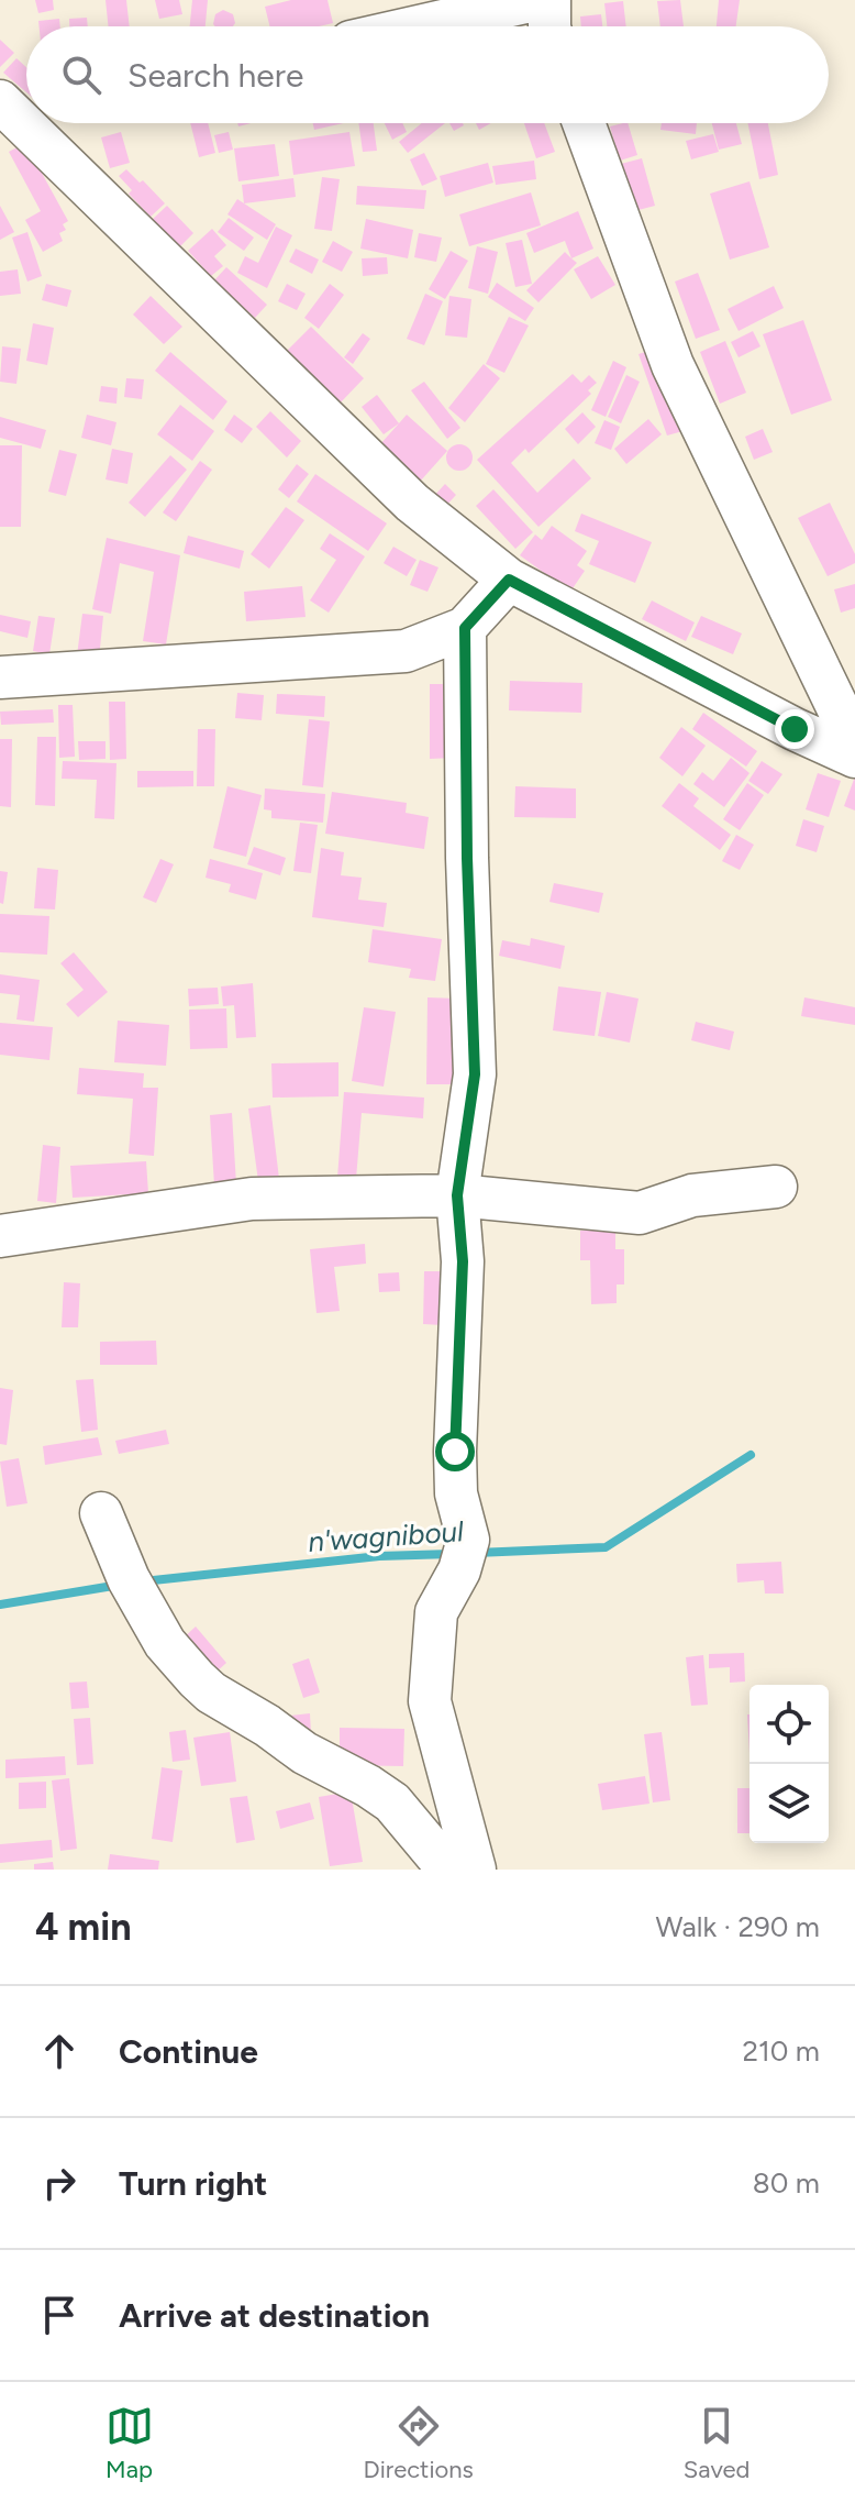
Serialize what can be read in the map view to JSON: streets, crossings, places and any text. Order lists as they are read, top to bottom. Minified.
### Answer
{"water":["n'wagniboul"],"page":{"search":"Search here","heading":["4 min","Walk · 290 m"],"list":[["Continue","210 m"],["Turn right","80 m"],"Arrive at destination"],"nav":["Map","Directions","Saved"]}}
